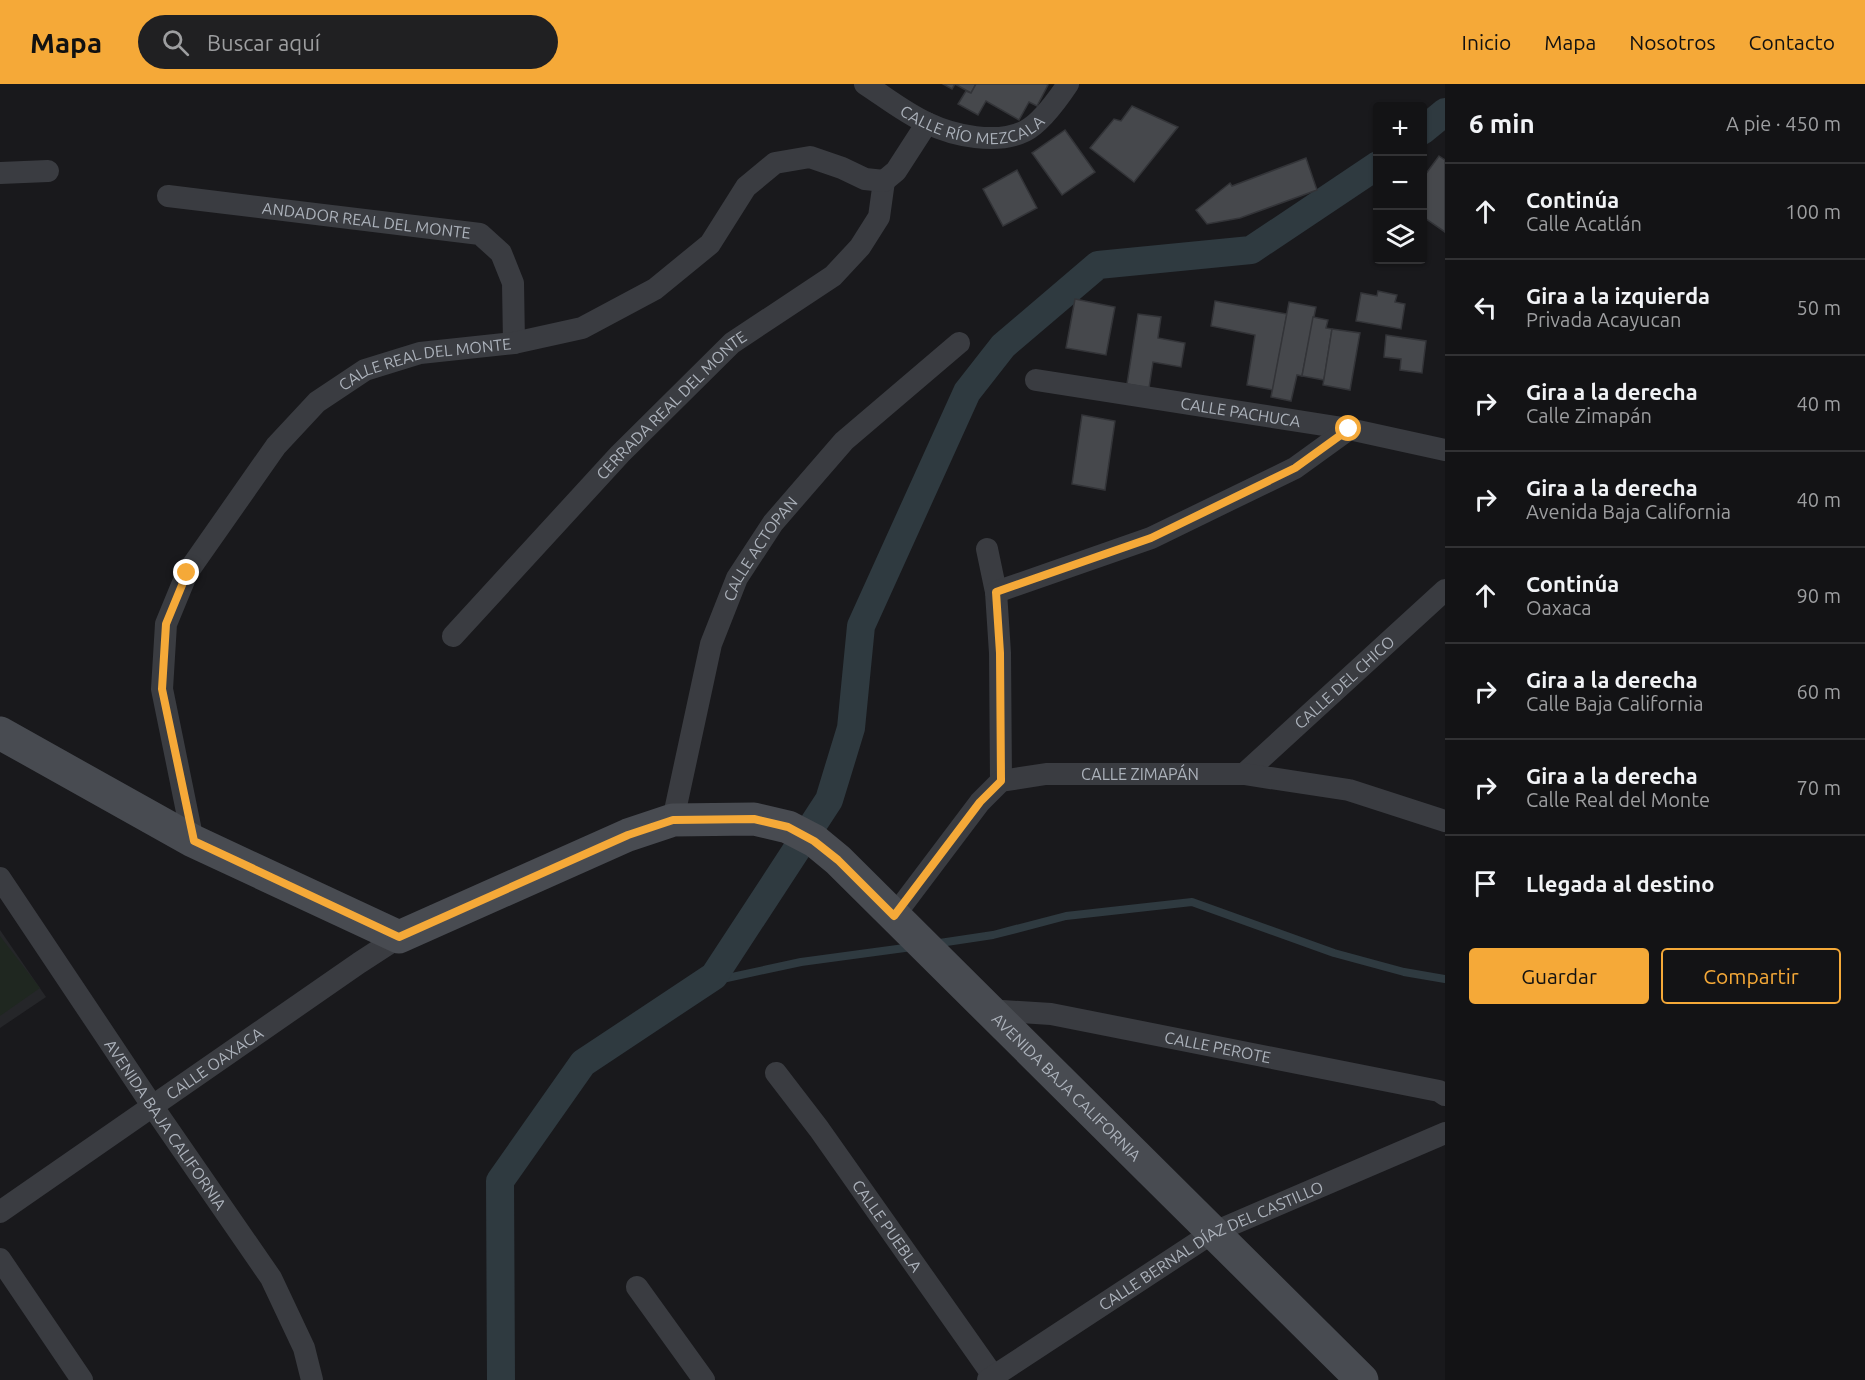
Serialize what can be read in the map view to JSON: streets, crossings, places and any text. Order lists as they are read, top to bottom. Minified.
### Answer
{"streets":{"main road":["AVENIDA BAJA CALIFORNIA"],"street":["CALLE RÍO MEZCALA","ANDADOR REAL DEL MONTE","CALLE REAL DEL MONTE","CERRADA REAL DEL MONTE","CALLE PACHUCA","CALLE ACTOPAN","CALLE DEL CHICO","CALLE ZIMAPÁN","CALLE PEROTE","CALLE OAXACA","CALLE PUEBLA","CALLE BERNAL DÍAZ DEL CASTILLO"]},"crossings":[["ANDADOR REAL DEL MONTE","CALLE REAL DEL MONTE"],["CALLE REAL DEL MONTE","CERRADA REAL DEL MONTE"],["CALLE ACTOPAN","AVENIDA BAJA CALIFORNIA"],["CALLE DEL CHICO","CALLE ZIMAPÁN"],["CALLE PEROTE","AVENIDA BAJA CALIFORNIA"],["CALLE OAXACA","AVENIDA BAJA CALIFORNIA"],["AVENIDA BAJA CALIFORNIA","CALLE BERNAL DÍAZ DEL CASTILLO"],["CALLE PUEBLA","CALLE BERNAL DÍAZ DEL CASTILLO"]],"page":{"header":"Mapa","search":"Buscar aquí","nav":["Inicio","Mapa","Nosotros","Contacto"],"heading":["6 min","A pie · 450 m"],"map_buttons":["+","−"],"list":[["Continúa","Calle Acatlán","100 m"],["Gira a la izquierda","Privada Acayucan","50 m"],["Gira a la derecha","Calle Zimapán","40 m"],["Gira a la derecha","Avenida Baja California","40 m"],["Continúa","Oaxaca","90 m"],["Gira a la derecha","Calle Baja California","60 m"],["Gira a la derecha","Calle Real del Monte","70 m"],"Llegada al destino"],"buttons":["Guardar","Compartir"]}}
